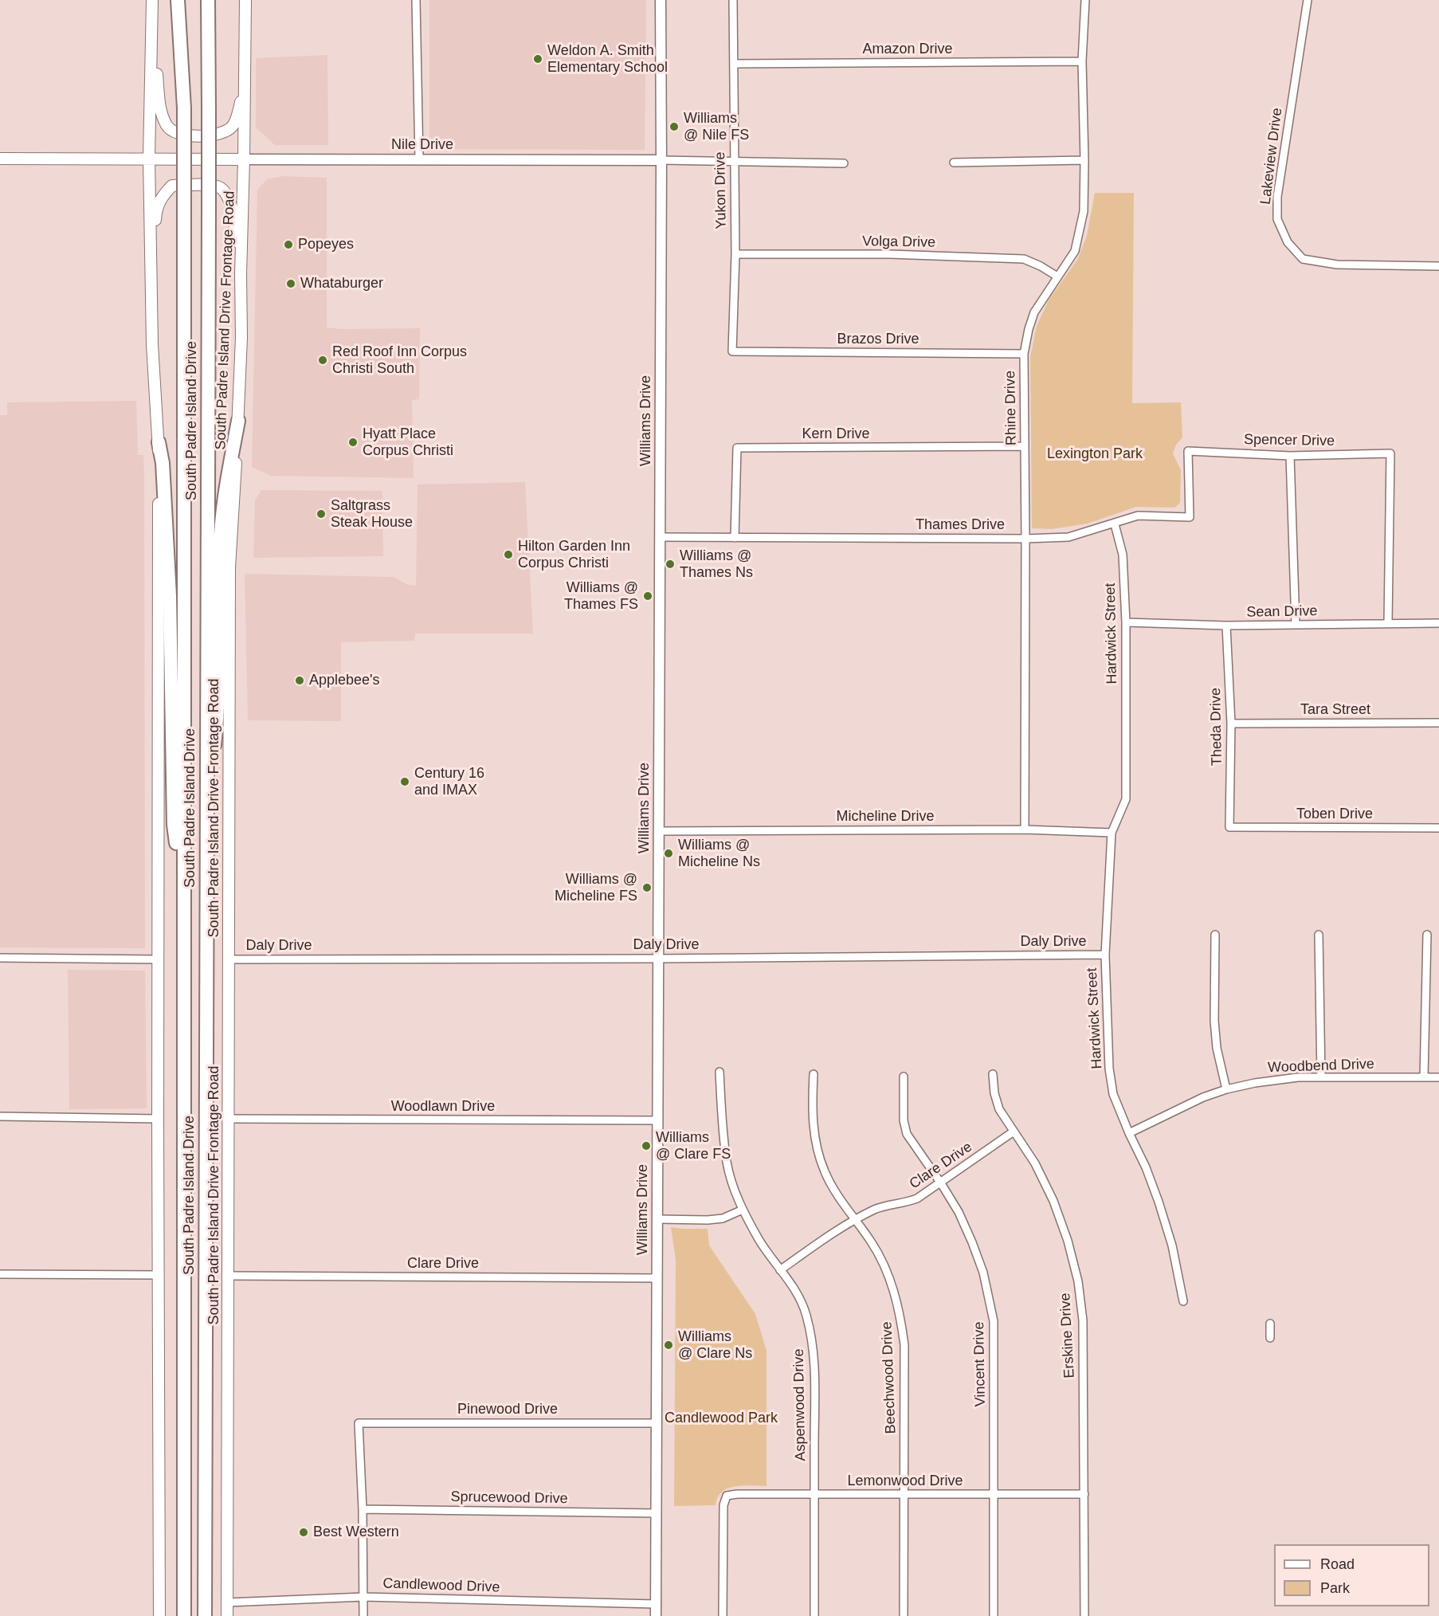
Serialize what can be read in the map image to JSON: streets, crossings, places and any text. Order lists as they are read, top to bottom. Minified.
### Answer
{"streets":{"highway":["South Padre Island Drive"],"main road":["Nile Drive","South Padre Island Drive Frontage Road"],"street":["Amazon Drive","Lakeview Drive","Yukon Drive","Volga Drive","Brazos Drive","Rhine Drive","Williams Drive","Kern Drive","Spencer Drive","Thames Drive","Sean Drive","Hardwick Street","Tara Street","Theda Drive","Toben Drive","Micheline Drive","Daly Drive","Woodbend Drive","Woodlawn Drive","Clare Drive","Erskine Drive","Vincent Drive","Beechwood Drive","Aspenwood Drive","Pinewood Drive","Lemonwood Drive","Sprucewood Drive","Candlewood Drive"]},"crossings":[["Amazon Drive","Yukon Drive"],["Amazon Drive","Rhine Drive"],["Nile Drive","Yukon Drive"],["Nile Drive","South Padre Island Drive Frontage Road"],["Nile Drive","Williams Drive"],["Yukon Drive","Volga Drive"],["Yukon Drive","Brazos Drive"],["Volga Drive","Rhine Drive"],["South Padre Island Drive Frontage Road","Daly Drive"],["South Padre Island Drive Frontage Road","Woodlawn Drive"],["South Padre Island Drive Frontage Road","Clare Drive"],["South Padre Island Drive Frontage Road","Candlewood Drive"],["Brazos Drive","Rhine Drive"],["Rhine Drive","Kern Drive"],["Rhine Drive","Thames Drive"],["Rhine Drive","Micheline Drive"],["Williams Drive","Thames Drive"],["Williams Drive","Micheline Drive"],["Williams Drive","Daly Drive"],["Williams Drive","Woodlawn Drive"],["Williams Drive","Clare Drive"],["Williams Drive","Pinewood Drive"],["Williams Drive","Sprucewood Drive"],["Williams Drive","Candlewood Drive"],["Kern Drive","Thames Drive"],["Spencer Drive","Thames Drive"],["Spencer Drive","Sean Drive"],["Thames Drive","Hardwick Street"],["Sean Drive","Hardwick Street"],["Sean Drive","Theda Drive"],["Hardwick Street","Micheline Drive"],["Hardwick Street","Daly Drive"],["Hardwick Street","Woodbend Drive"],["Tara Street","Theda Drive"],["Theda Drive","Toben Drive"],["Clare Drive","Erskine Drive"],["Clare Drive","Vincent Drive"],["Clare Drive","Beechwood Drive"],["Clare Drive","Aspenwood Drive"],["Erskine Drive","Lemonwood Drive"],["Vincent Drive","Lemonwood Drive"],["Beechwood Drive","Lemonwood Drive"],["Aspenwood Drive","Lemonwood Drive"],["Pinewood Drive","Sprucewood Drive"]],"parks":["Lexington Park","Candlewood Park"],"places":["Weldon A. Smith Elementary School","Williams @ Nile FS","Popeyes","Whataburger","Red Roof Inn Corpus Christi South","Hyatt Place Corpus Christi","Saltgrass Steak House","Hilton Garden Inn Corpus Christi","Williams @ Thames Ns","Williams @ Thames FS","Applebee's","Century 16 and IMAX","Williams @ Micheline Ns","Williams @ Micheline FS","Williams @ Clare FS","Williams @ Clare Ns","Best Western"],"legend":["Road","Park"]}
